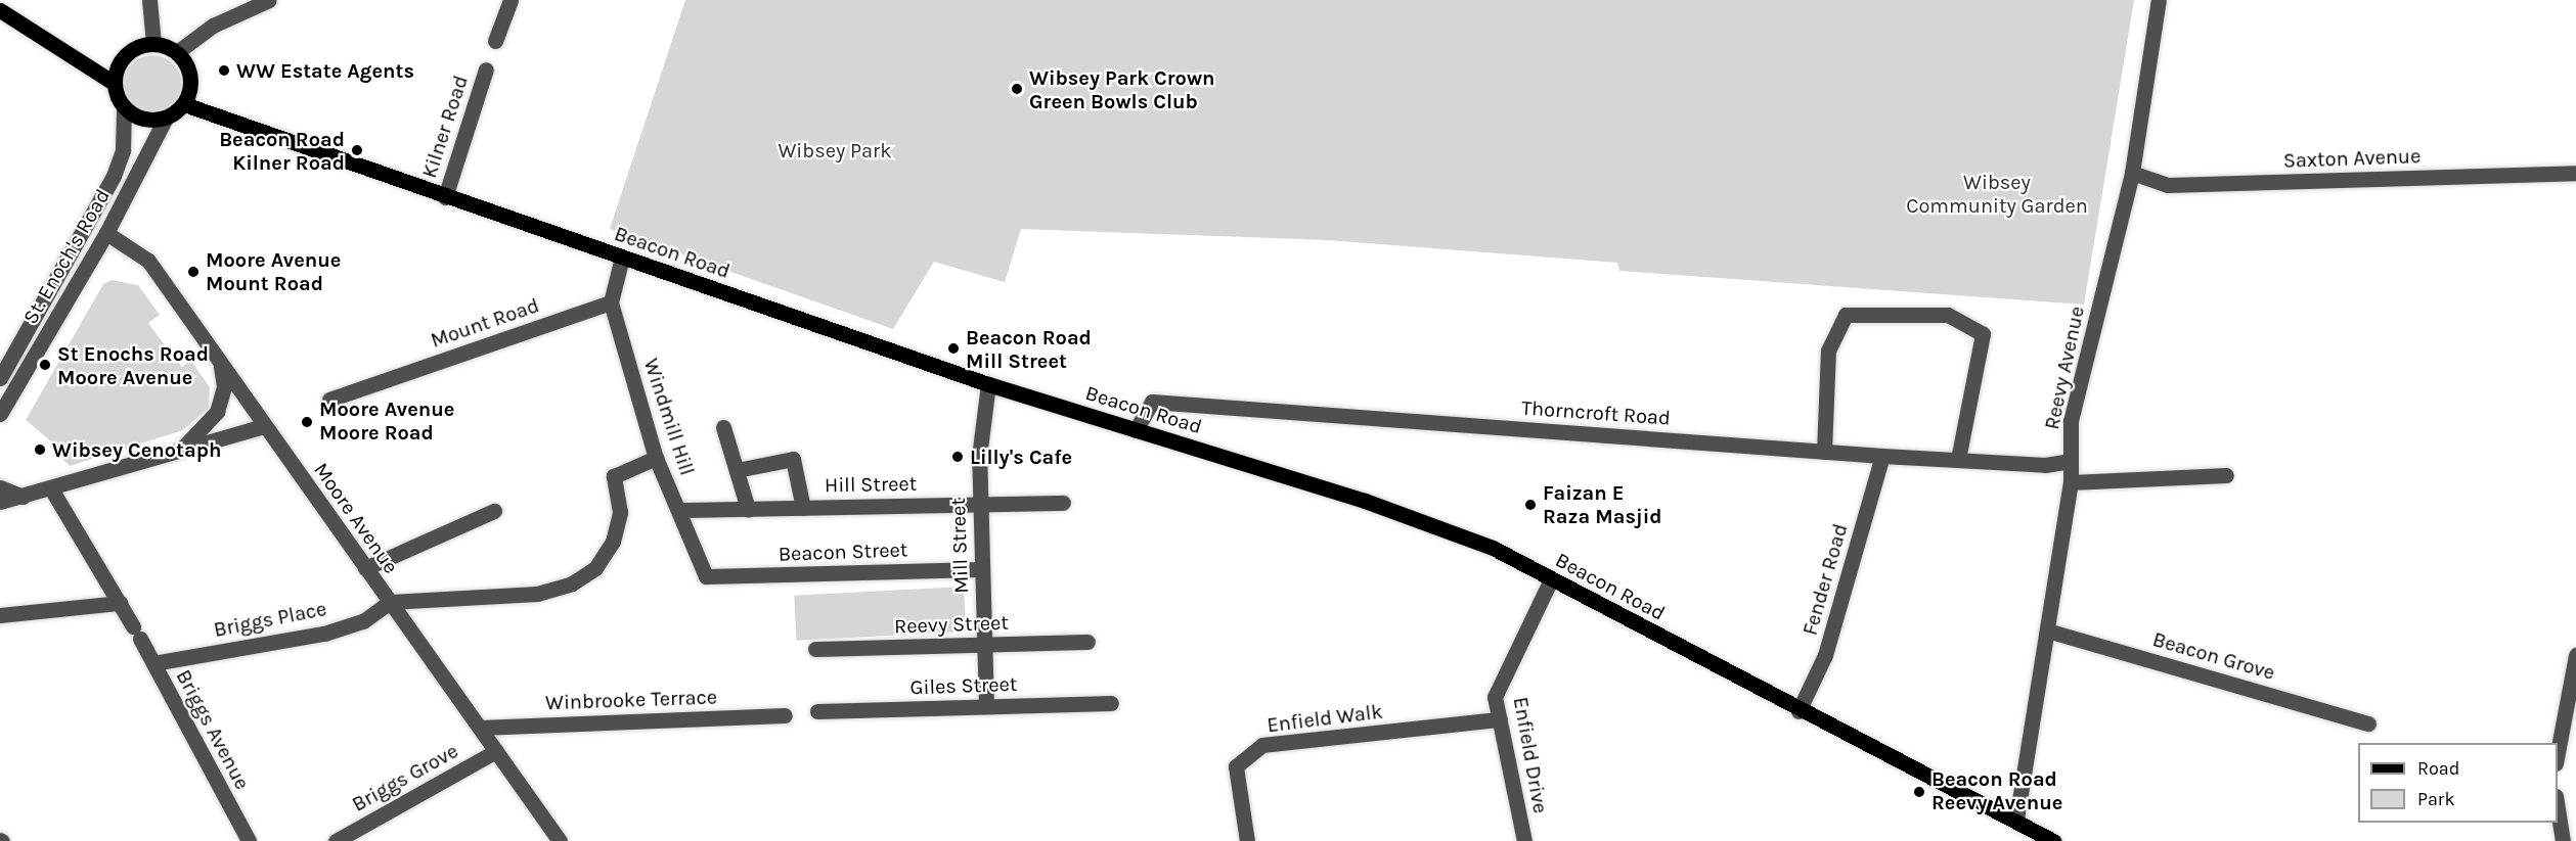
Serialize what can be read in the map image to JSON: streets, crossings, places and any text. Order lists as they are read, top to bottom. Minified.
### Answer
{"streets":{"main road":["Beacon Road"],"street":["Kilner Road","Saxton Avenue","St. Enoch's Road","Mount Road","Reevy Avenue","Thorncroft Road","Windmill Hill","Hill Street","Moore Avenue","Mill Street","Beacon Street","Fender Road","Briggs Place","Reevy Street","Beacon Grove","Giles Street","Winbrooke Terrace","Enfield Walk","Briggs Avenue","Enfield Drive","Briggs Grove"]},"crossings":[["Kilner Road","Beacon Road"],["Saxton Avenue","Reevy Avenue"],["Beacon Road","St. Enoch's Road"],["Beacon Road","Reevy Avenue"],["Beacon Road","Thorncroft Road"],["Beacon Road","Mill Street"],["Beacon Road","Fender Road"],["Beacon Road","Enfield Drive"],["St. Enoch's Road","Moore Avenue"],["Mount Road","Windmill Hill"],["Reevy Avenue","Thorncroft Road"],["Reevy Avenue","Beacon Grove"],["Thorncroft Road","Fender Road"],["Windmill Hill","Hill Street"],["Windmill Hill","Beacon Street"],["Hill Street","Mill Street"],["Moore Avenue","Briggs Place"],["Moore Avenue","Winbrooke Terrace"],["Moore Avenue","Briggs Grove"],["Mill Street","Beacon Street"],["Mill Street","Reevy Street"],["Mill Street","Giles Street"],["Briggs Place","Briggs Avenue"],["Enfield Walk","Enfield Drive"]],"parks":["Wibsey Park","Wibsey Community Garden"],"places":["WW Estate Agents","Wibsey Park Crown Green Bowls Club","Beacon Road Kilner Road","Moore Avenue Mount Road","Beacon Road Mill Street","St Enochs Road Moore Avenue","Moore Avenue Moore Road","Wibsey Cenotaph","Lilly's Cafe","Faizan E Raza Masjid","Beacon Road Reevy Avenue"],"legend":["Road","Park"]}
